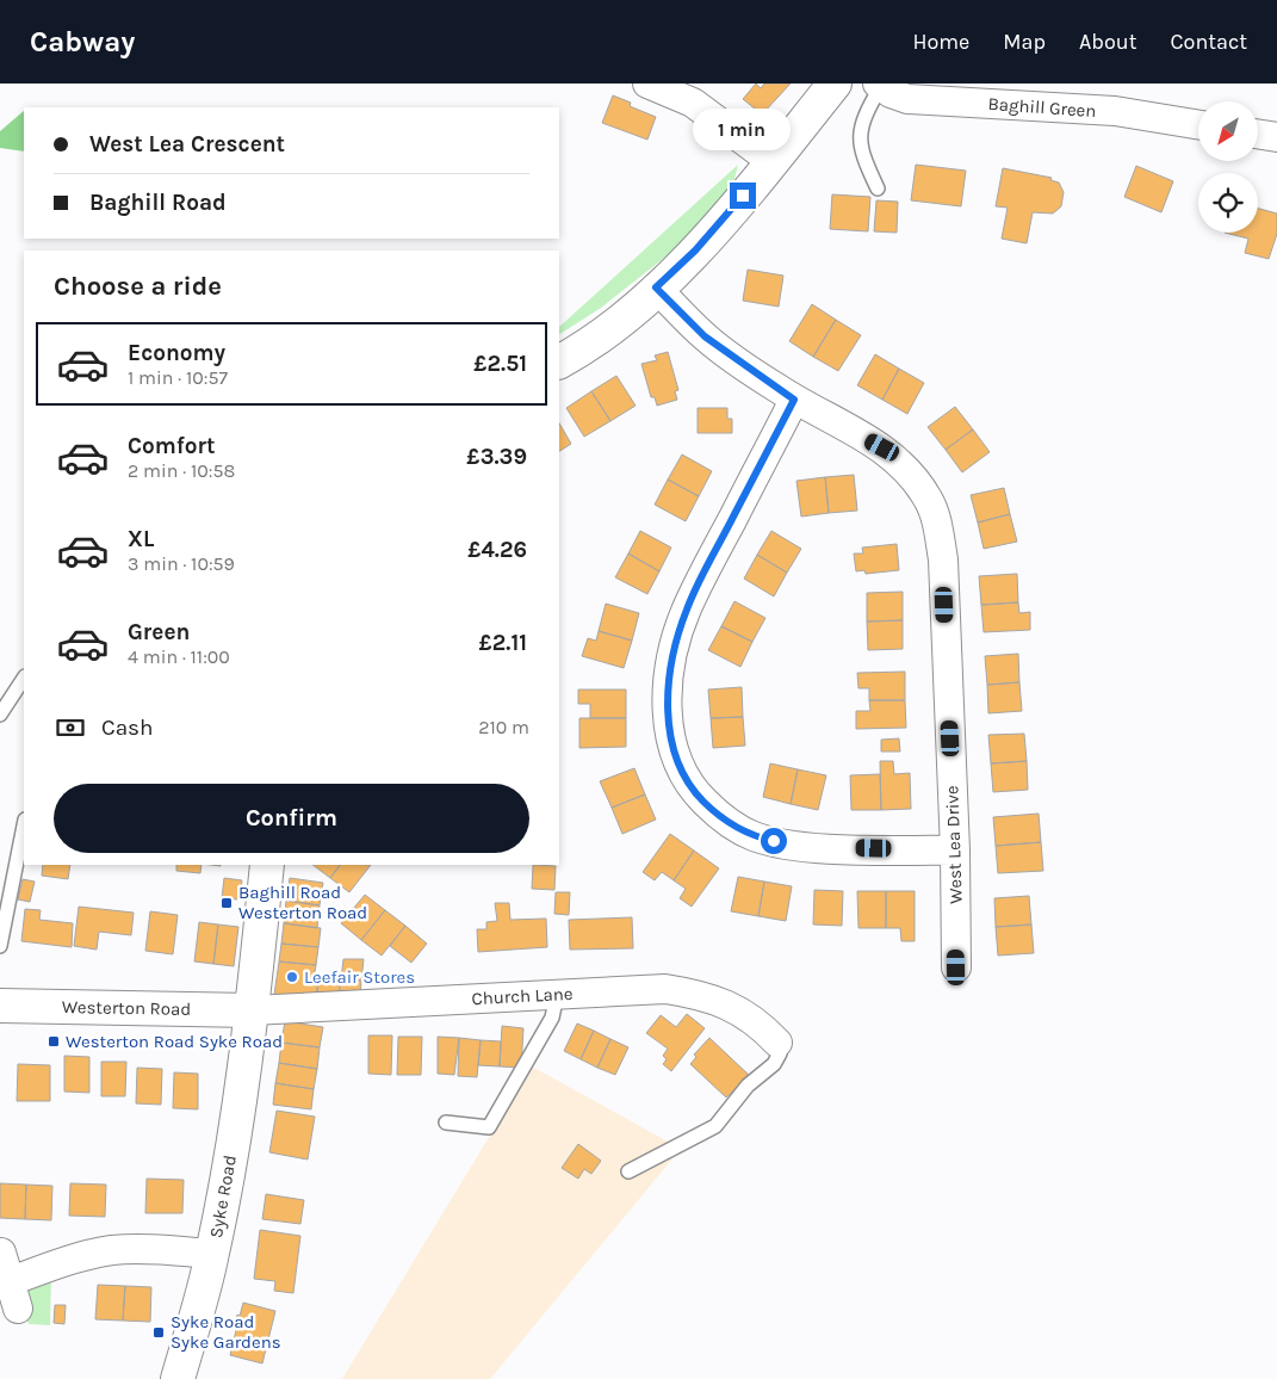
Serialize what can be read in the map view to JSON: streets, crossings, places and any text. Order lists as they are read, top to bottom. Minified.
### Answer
{"streets":{"street":["Baghill Green","West Lea Drive","Church Lane","Westerton Road","Syke Road"]},"crossings":[["Church Lane","Westerton Road"],["Church Lane","Syke Road"],["Westerton Road","Syke Road"]],"places":{"transit":["Baghill Road Westerton Road","Westerton Road Syke Road","Syke Road Syke Gardens"],"other":["Leefair Stores"]},"north":"bottom left","page":{"header":"Cabway","nav":["Home","Map","About","Contact"],"banner":["West Lea Crescent","Baghill Road"],"bubble":"1 min","heading":"Choose a ride","list":[{"name":"Economy","note":"1 min · 10:57","value":"£2.51"},{"name":"Comfort","note":"2 min · 10:58","value":"£3.39"},{"name":"XL","note":"3 min · 10:59","value":"£4.26"},{"name":"Green","note":"4 min · 11:00","value":"£2.11"}],"pay":["Cash","210 m"],"buttons":"Confirm"}}
